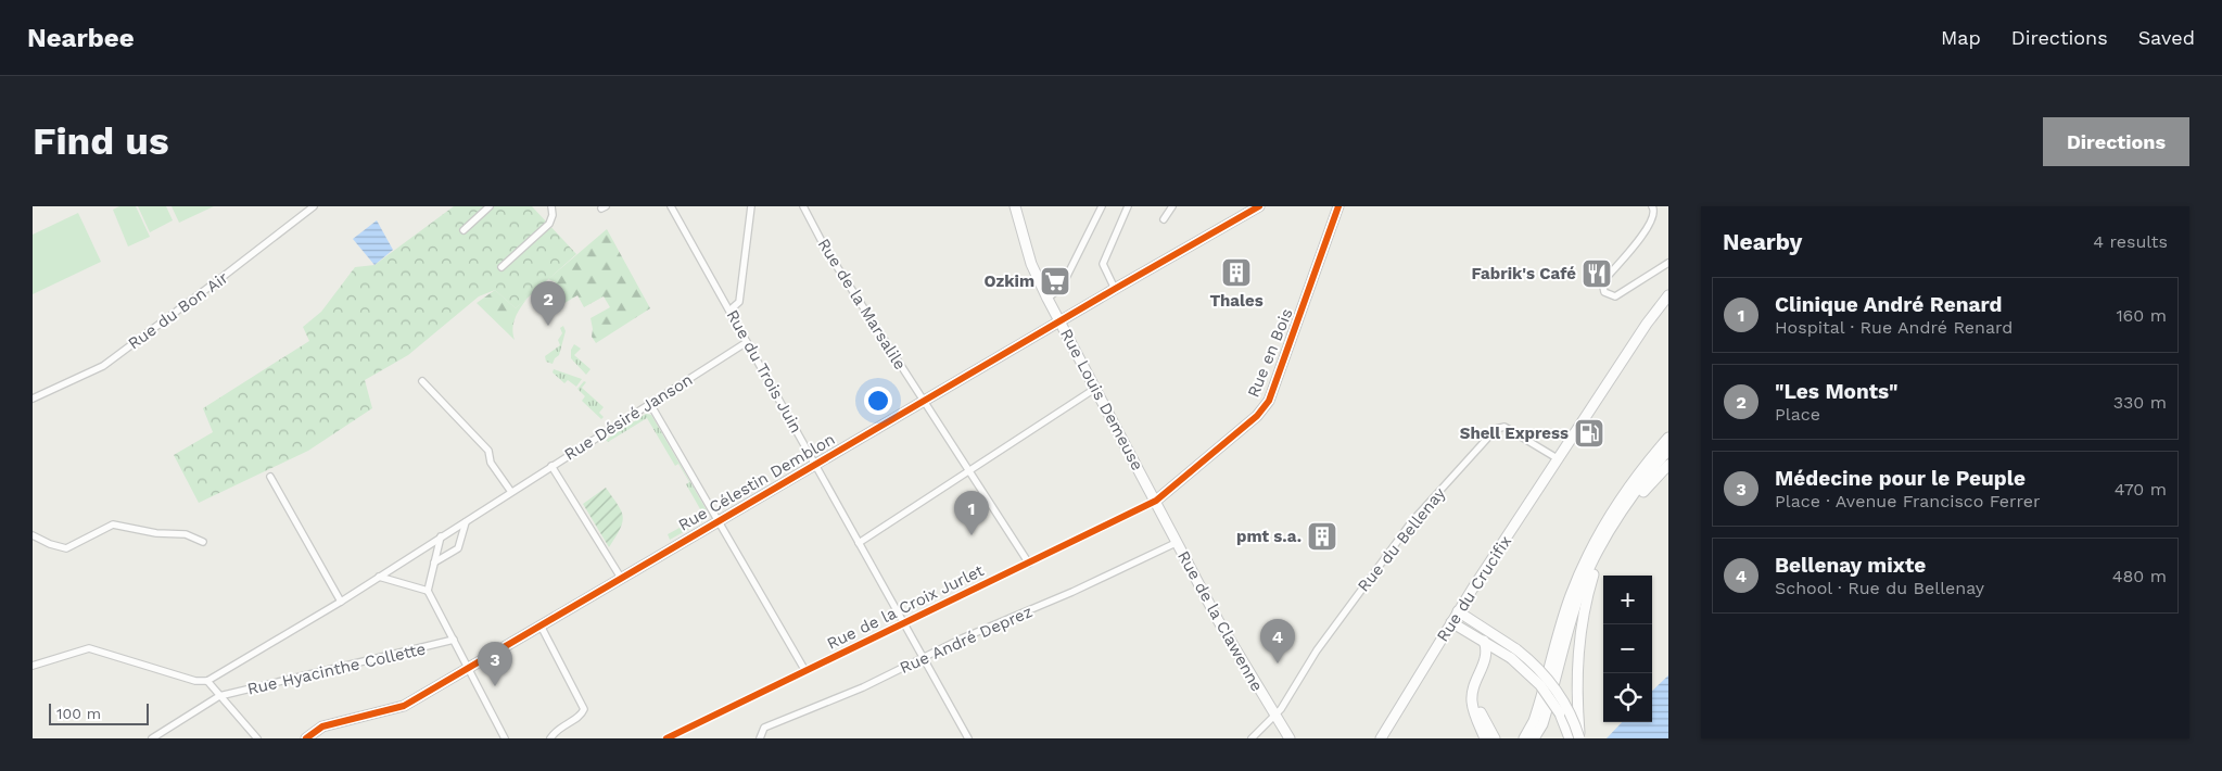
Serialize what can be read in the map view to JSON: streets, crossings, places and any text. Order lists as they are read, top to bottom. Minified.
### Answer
{"streets":{"street":["Rue de la Marsalile","Rue du Bon Air","Rue en Bois","Rue du Trois Juin","Rue Louis Demeuse","Rue Désiré Janson","Rue Célestin Demblon","Rue du Bellenay","Rue du Crucifix","Rue de la Croix Jurlet","Rue de la Clawenne","Rue André Deprez","Rue Hyacinthe Collette"]},"crossings":[["Rue de la Marsalile","Rue Célestin Demblon"],["Rue de la Marsalile","Rue de la Croix Jurlet"],["Rue en Bois","Rue Louis Demeuse"],["Rue en Bois","Rue de la Croix Jurlet"],["Rue en Bois","Rue de la Clawenne"],["Rue du Trois Juin","Rue Désiré Janson"],["Rue du Trois Juin","Rue Célestin Demblon"],["Rue du Trois Juin","Rue de la Croix Jurlet"],["Rue du Trois Juin","Rue André Deprez"],["Rue Louis Demeuse","Rue Célestin Demblon"],["Rue Louis Demeuse","Rue de la Croix Jurlet"],["Rue Louis Demeuse","Rue de la Clawenne"],["Rue du Bellenay","Rue du Crucifix"],["Rue du Bellenay","Rue de la Clawenne"],["Rue de la Croix Jurlet","Rue de la Clawenne"],["Rue de la Clawenne","Rue André Deprez"]],"places":{"building":["Thales","pmt s.a."],"restaurant":["Fabrik's Café"],"supermarket":["Ozkim"],"fuel station":["Shell Express"]},"scale_bar":"100 m","page":{"header":"Nearbee","nav":["Map","Directions","Saved"],"buttons":"Directions","title":"Find us","heading":["Nearby","4 results"],"list":[{"mark":"1","name":"Clinique André Renard","note":"Hospital · Rue André Renard","value":"160 m"},{"mark":"2","name":"\"Les Monts\"","note":"Place","value":"330 m"},{"mark":"3","name":"Médecine pour le Peuple","note":"Place · Avenue Francisco Ferrer","value":"470 m"},{"mark":"4","name":"Bellenay mixte","note":"School · Rue du Bellenay","value":"480 m"}],"pins":["2","1","4","3"],"map_buttons":["+","−"],"scale":"100 m"}}
